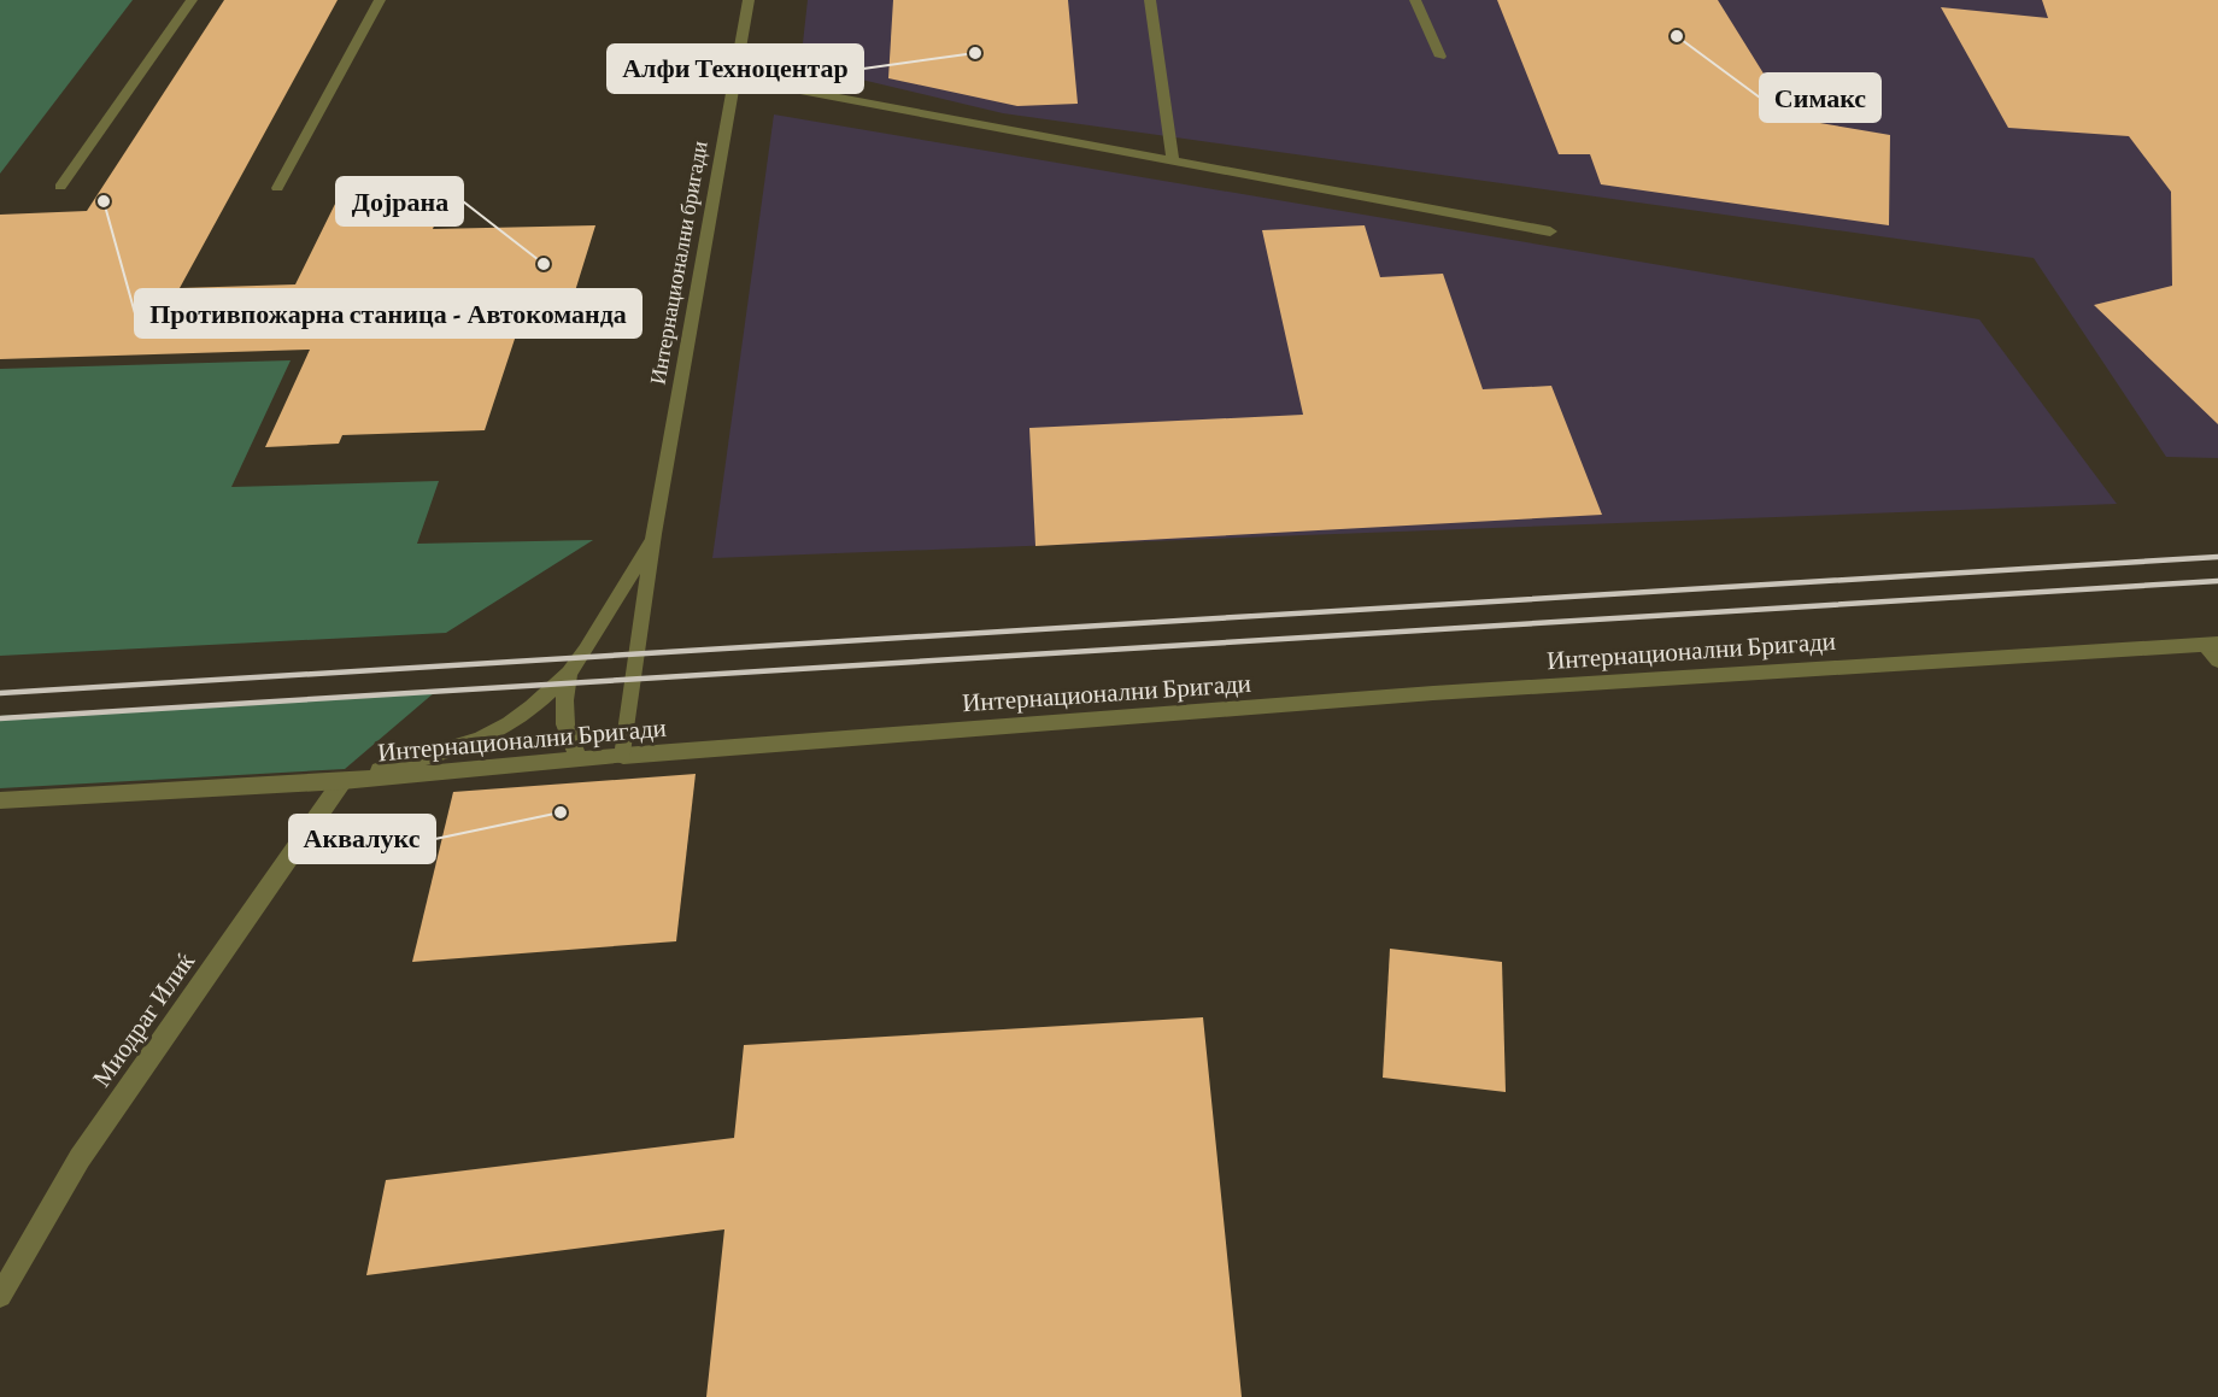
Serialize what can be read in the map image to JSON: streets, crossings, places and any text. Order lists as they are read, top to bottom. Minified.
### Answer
{"streets":{"street":["Интернационални бригади","Интернационални Бригади","Миодраг Илиќ"]},"crossings":[["Интернационални бригади","Интернационални Бригади"],["Интернационални Бригади","Миодраг Илиќ"]],"places":["Симакс","Алфи Техноцентар","Противпожарна станица - Автокоманда","Дојрана","Аквалукс"]}
